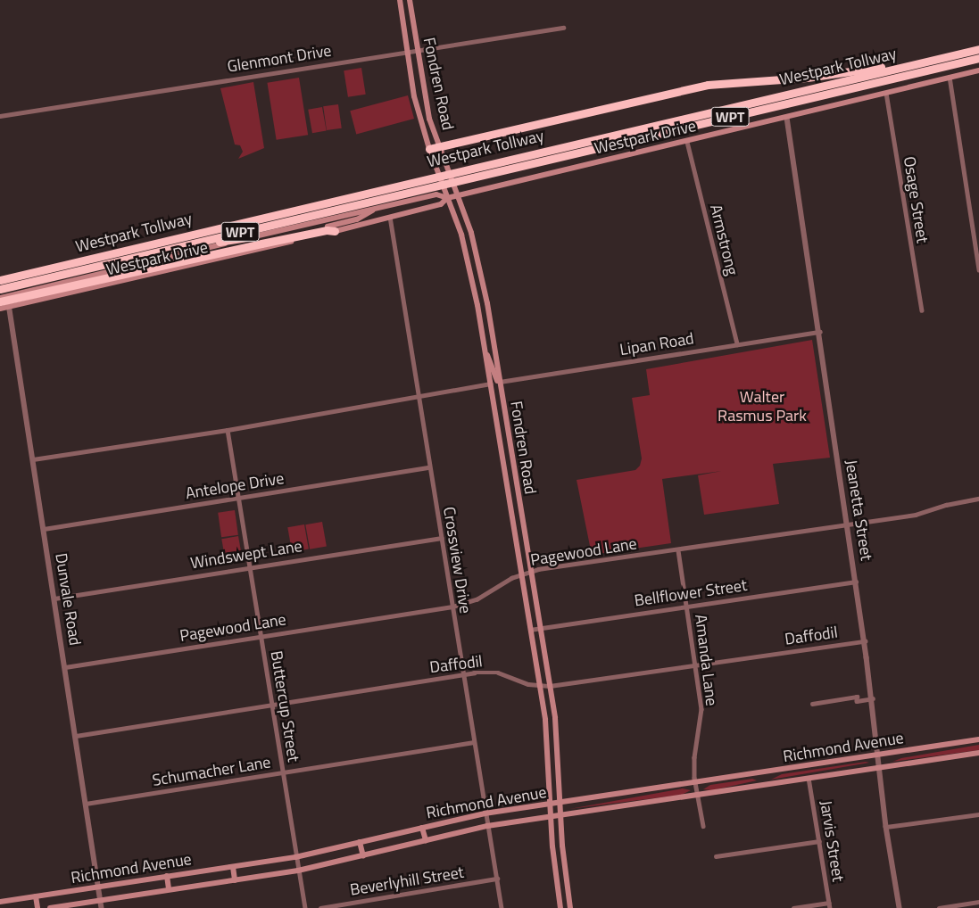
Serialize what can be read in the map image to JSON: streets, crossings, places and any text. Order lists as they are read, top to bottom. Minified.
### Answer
{"streets":{"highway":["Westpark Tollway","WPT"],"main road":["Fondren Road","Westpark Drive","Richmond Avenue"],"street":["Glenmont Drive","Osage Street","Armstrong","Lipan Road","Antelope Drive","Jeanetta Street","Pagewood Lane","Windswept Lane","Crossview Drive","Bellflower Street","Dunvale Road","Daffodil","Amanda Lane","Buttercup Street","Schumacher Lane","Jarvis Street","Beverlyhill Street"]},"crossings":[["Glenmont Drive","Fondren Road"],["Fondren Road","Westpark Drive"],["Fondren Road","Lipan Road"],["Fondren Road","Pagewood Lane"],["Fondren Road","Bellflower Street"],["Fondren Road","Daffodil"],["Fondren Road","Richmond Avenue"],["Westpark Drive","Osage Street"],["Westpark Drive","Armstrong"],["Westpark Drive","Jeanetta Street"],["Westpark Drive","Crossview Drive"],["Westpark Drive","Dunvale Road"],["Armstrong","Lipan Road"],["Lipan Road","Jeanetta Street"],["Antelope Drive","Crossview Drive"],["Antelope Drive","Dunvale Road"],["Antelope Drive","Buttercup Street"],["Jeanetta Street","Pagewood Lane"],["Jeanetta Street","Bellflower Street"],["Jeanetta Street","Daffodil"],["Jeanetta Street","Richmond Avenue"],["Pagewood Lane","Crossview Drive"],["Pagewood Lane","Dunvale Road"],["Pagewood Lane","Amanda Lane"],["Pagewood Lane","Buttercup Street"],["Windswept Lane","Crossview Drive"],["Windswept Lane","Dunvale Road"],["Windswept Lane","Buttercup Street"],["Crossview Drive","Daffodil"],["Crossview Drive","Richmond Avenue"],["Crossview Drive","Schumacher Lane"],["Crossview Drive","Beverlyhill Street"],["Bellflower Street","Amanda Lane"],["Dunvale Road","Daffodil"],["Dunvale Road","Richmond Avenue"],["Dunvale Road","Schumacher Lane"],["Daffodil","Amanda Lane"],["Daffodil","Buttercup Street"],["Amanda Lane","Richmond Avenue"],["Buttercup Street","Richmond Avenue"],["Buttercup Street","Schumacher Lane"],["Richmond Avenue","Jarvis Street"]],"parks":["Walter Rasmus Park"]}
